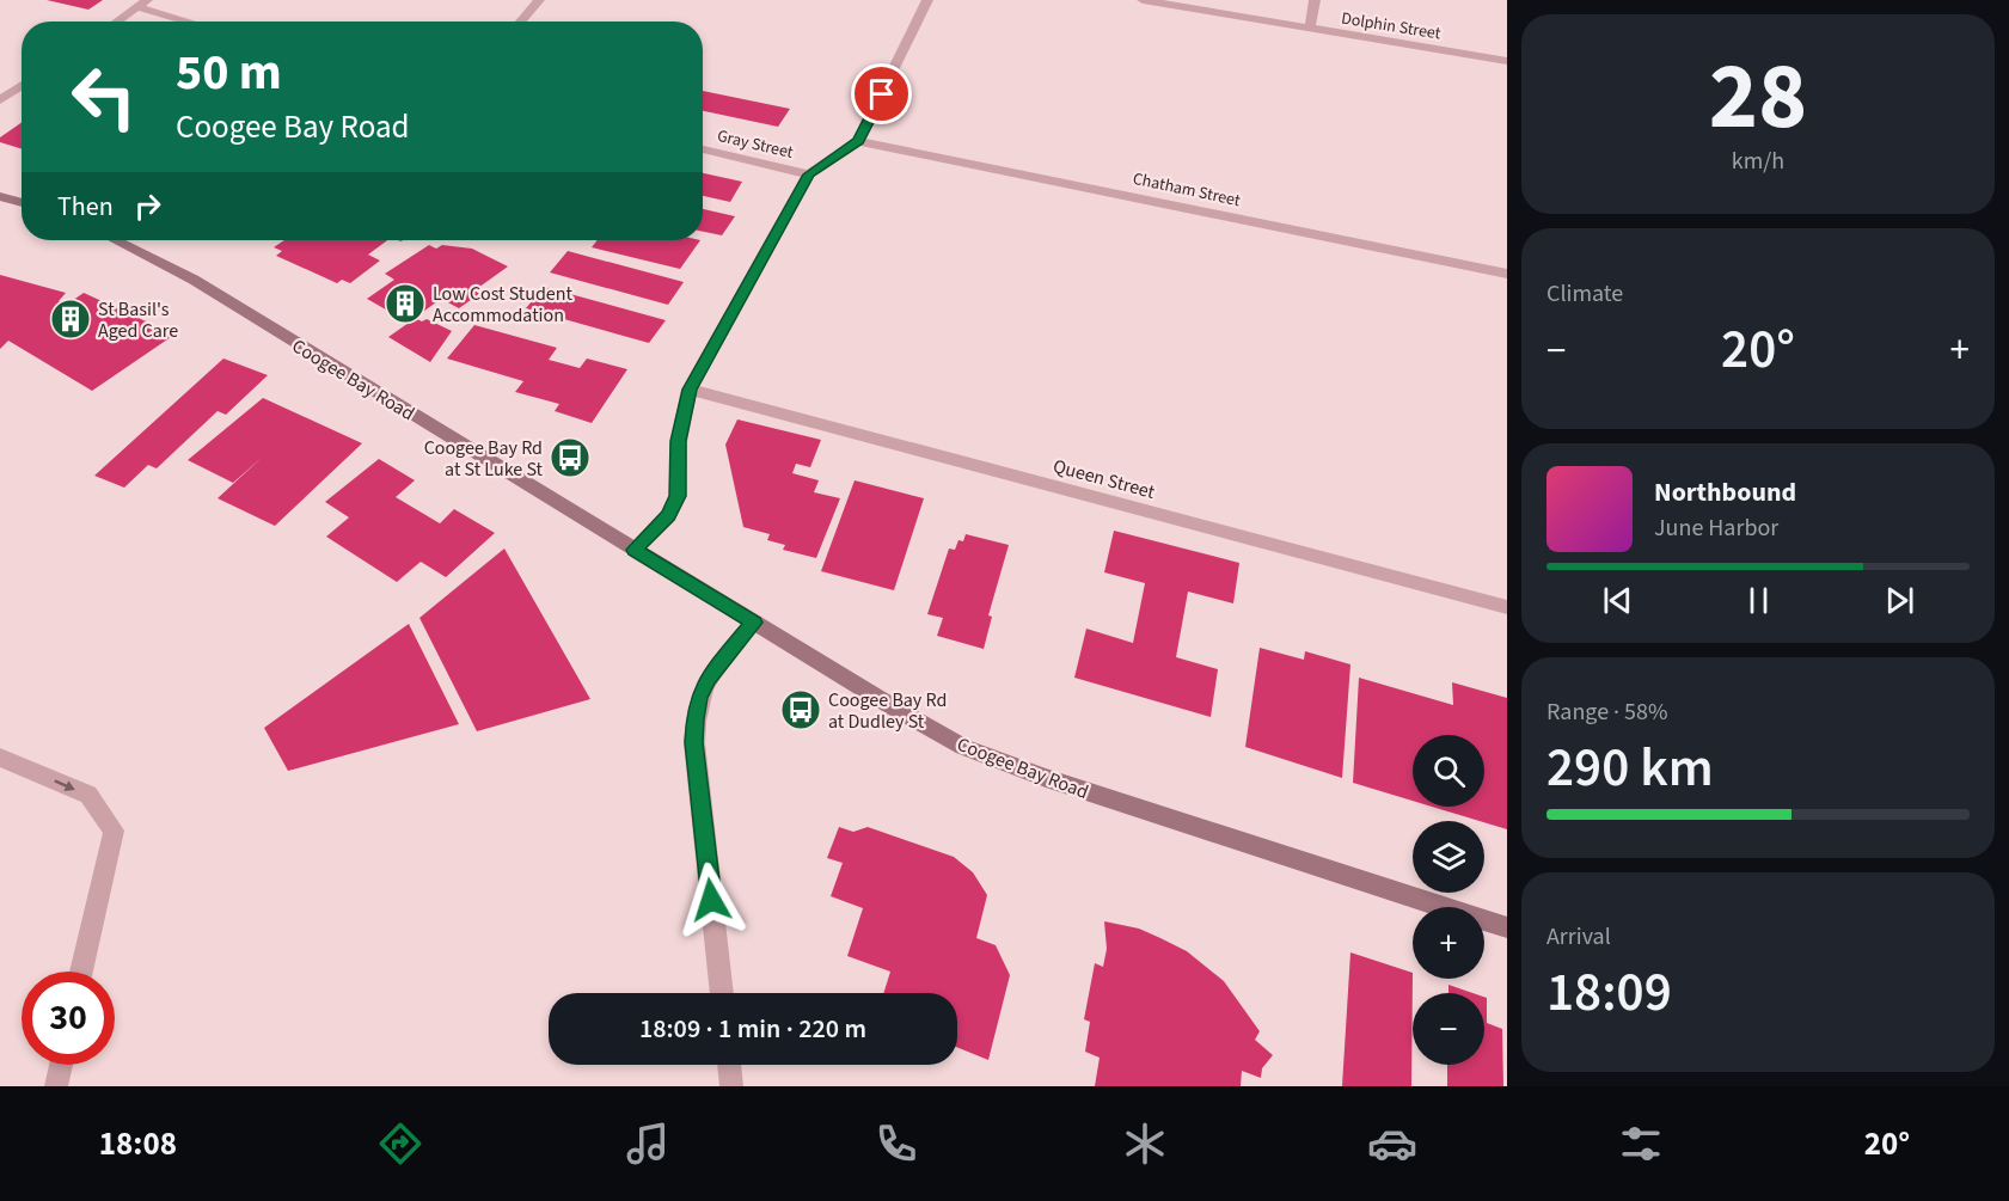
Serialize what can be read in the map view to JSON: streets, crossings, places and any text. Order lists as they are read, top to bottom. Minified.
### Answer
{"streets":{"main road":["Coogee Bay Road"],"street":["Dolphin Street","Gray Street","Chatham Street","Queen Street"]},"places":{"building":["Low Cost Student Accommodation","St Basil's Aged Care"],"bus stop":["Coogee Bay Rd at St Luke St","Coogee Bay Rd at Dudley St"]},"page":{"tile":[["28","km/h"],"Climate",["Range · 58%","290 km"],["Arrival","18:09"]],"turn":["50 m","Coogee Bay Road"],"then":"Then","heat":["−","20°","+"],"song":["Northbound","June Harbor"],"map_buttons":["+","−"],"limit":"30","trip":"18:09 · 1 min · 220 m","tabs":["18:08","20°"]}}
